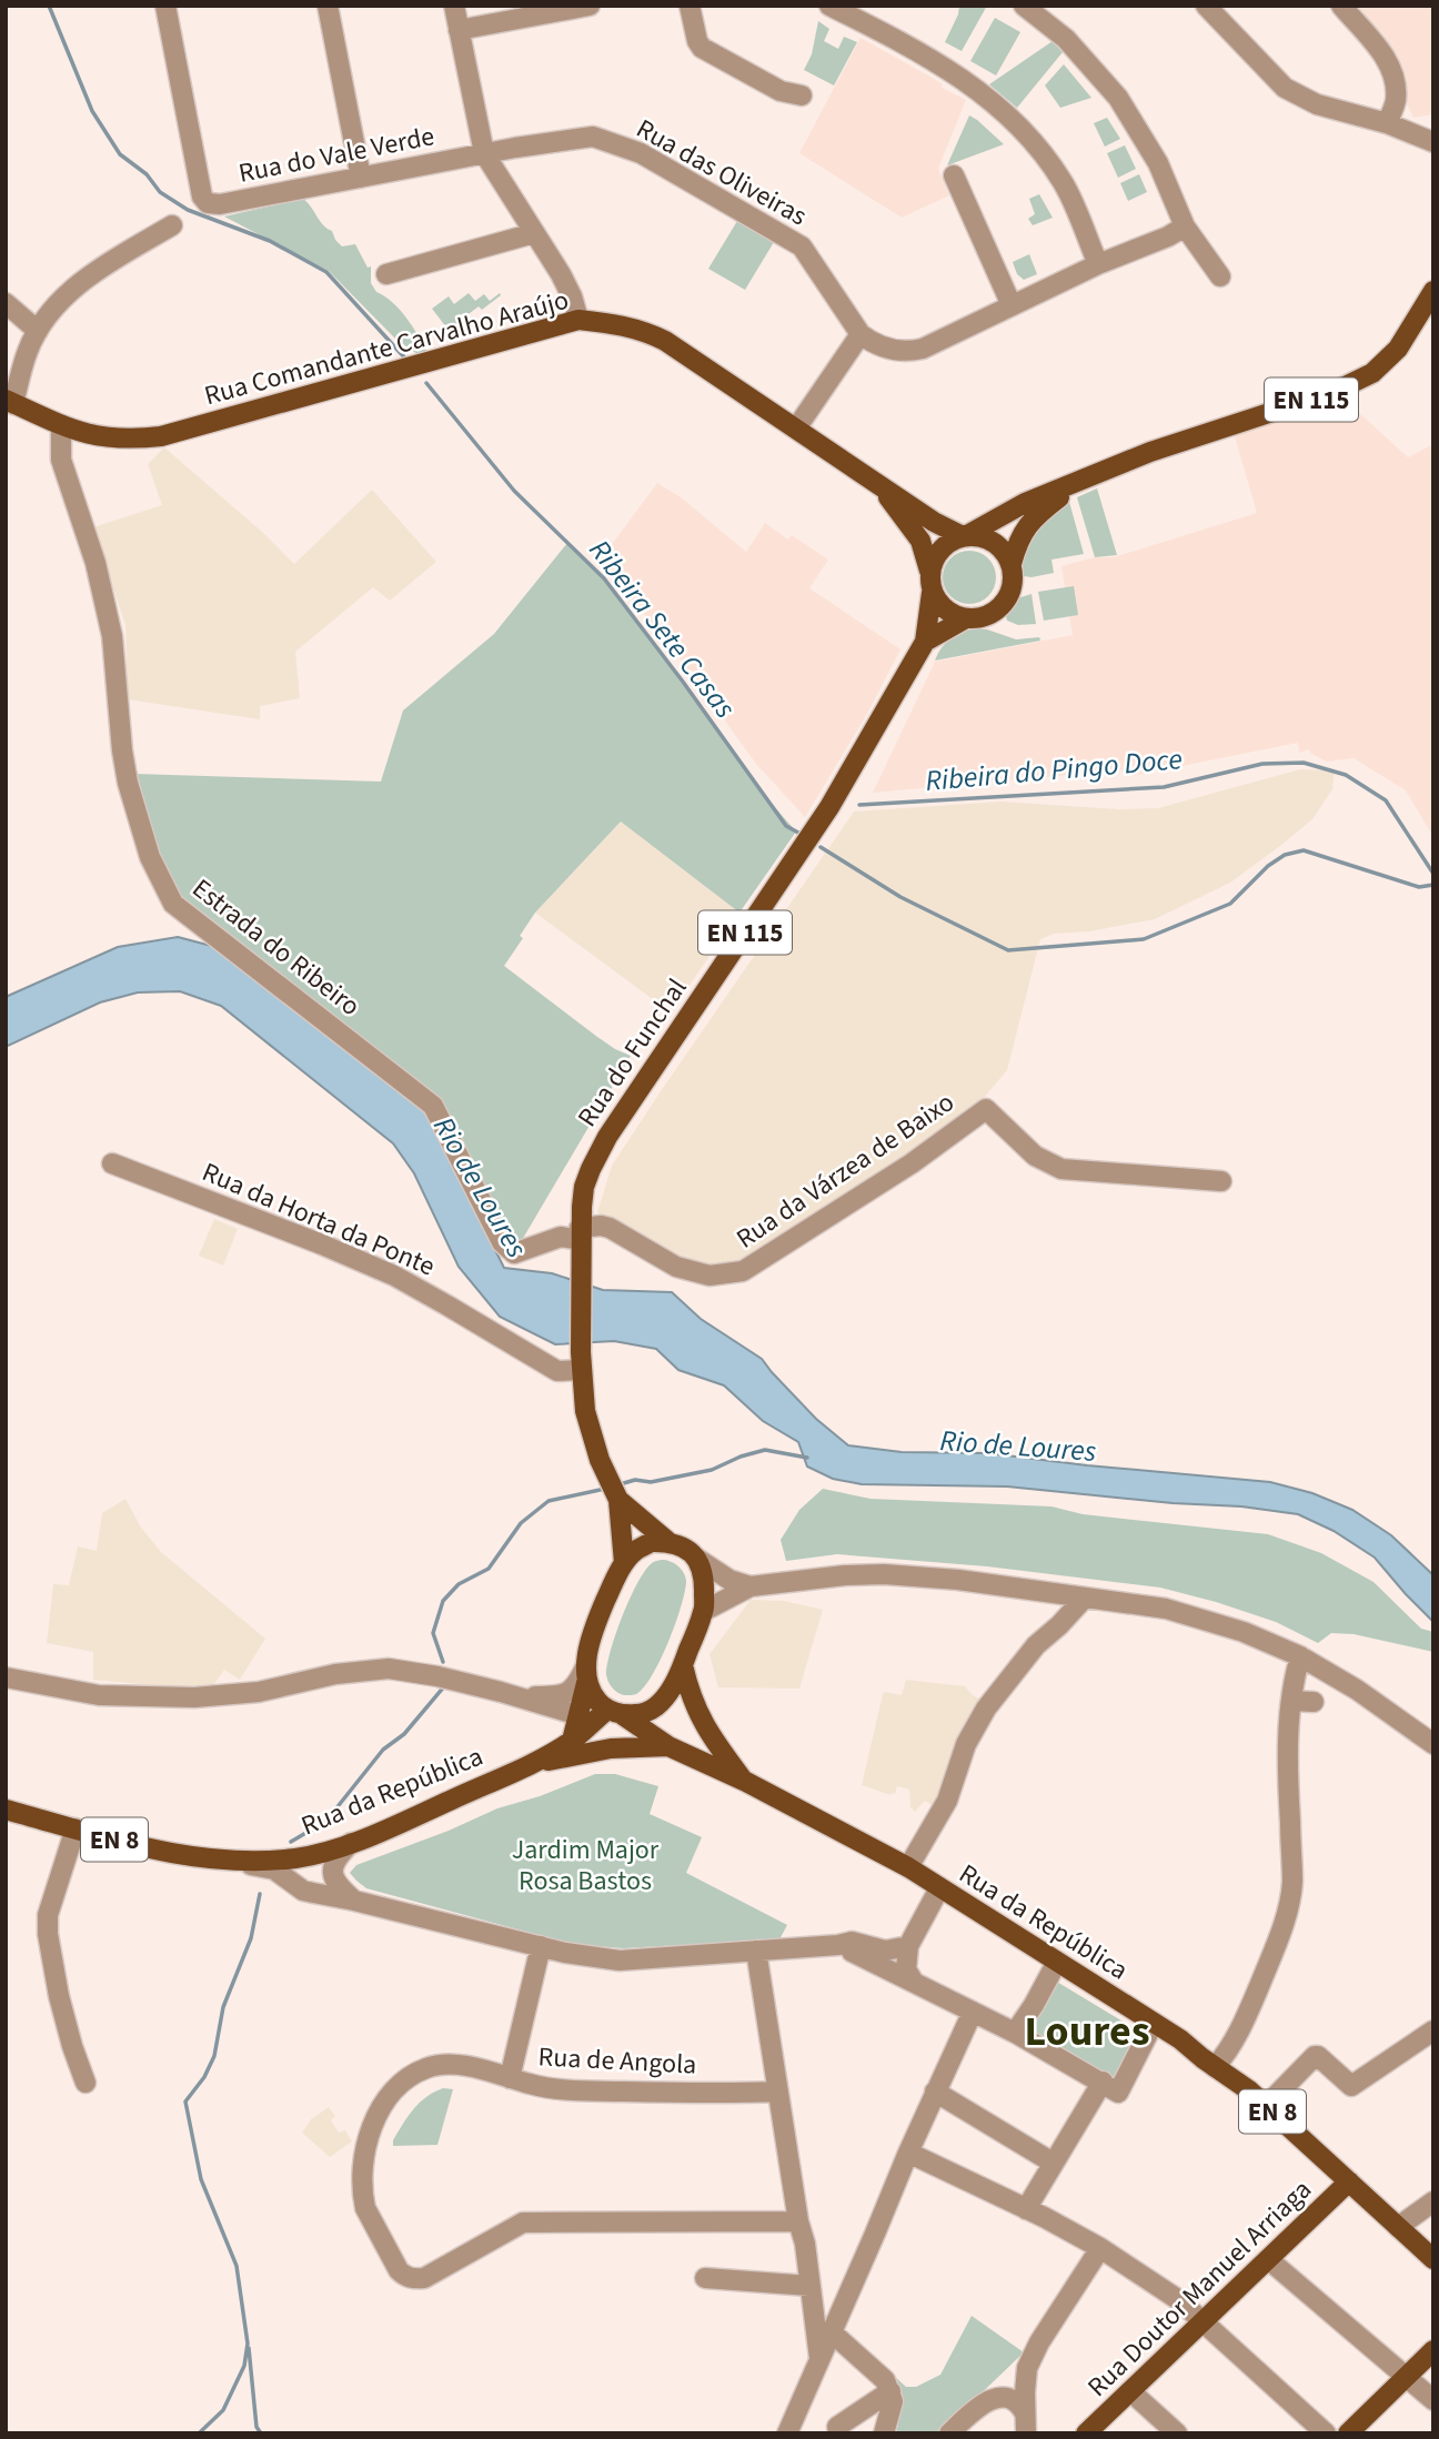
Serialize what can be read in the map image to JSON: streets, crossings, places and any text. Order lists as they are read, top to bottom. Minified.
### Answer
{"streets":{"main road":["Rua Comandante Carvalho Araújo","EN 115","Rua do Funchal","Rua da República","EN 8","Rua Doutor Manuel Arriaga"],"street":["Rua do Vale Verde","Rua das Oliveiras","Estrada do Ribeiro","Rua da Várzea de Baixo","Rua da Horta da Ponte","Rua de Angola"]},"crossings":[["Rua do Vale Verde","Rua das Oliveiras"],["Rua Comandante Carvalho Araújo","Estrada do Ribeiro"],["Rua Comandante Carvalho Araújo","Rua do Funchal"],["Estrada do Ribeiro","Rua do Funchal"],["Estrada do Ribeiro","Rua da Várzea de Baixo"],["Rua do Funchal","Rua da Várzea de Baixo"],["Rua do Funchal","Rua da Horta da Ponte"],["Rua da República","EN 8"],["Rua da República","Rua Doutor Manuel Arriaga"]],"districts":["Loures"],"water":["Ribeira Sete Casas","Ribeira do Pingo Doce","Rio de Loures"],"parks":["Jardim Major Rosa Bastos"]}
